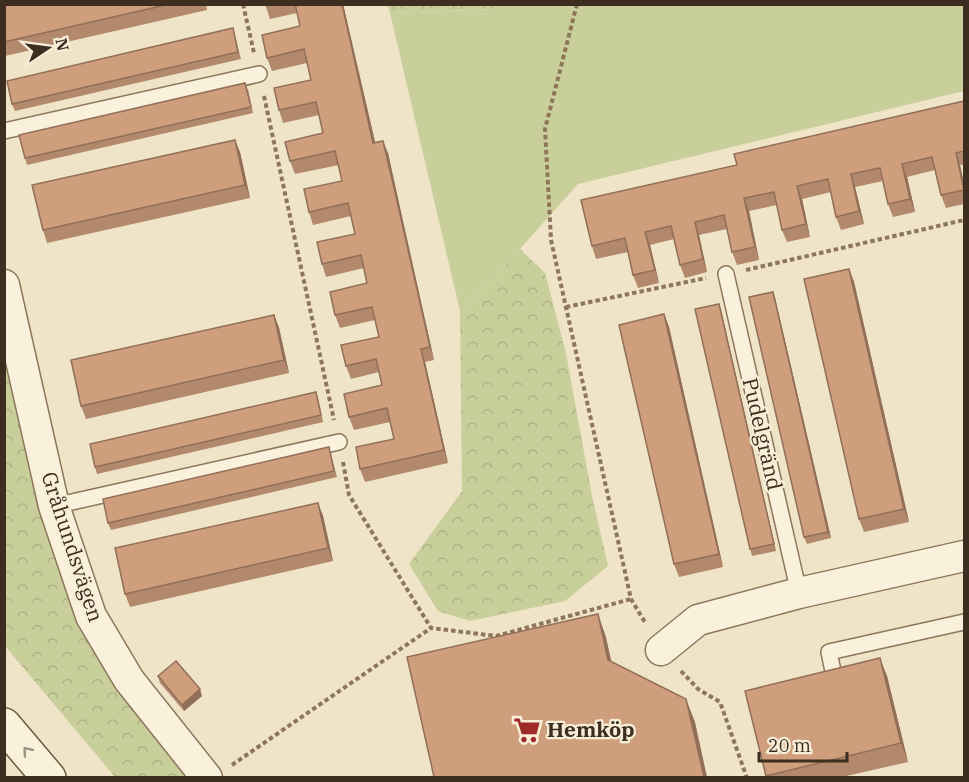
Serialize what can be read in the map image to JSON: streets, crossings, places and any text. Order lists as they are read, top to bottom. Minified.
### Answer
{"streets":{"street":["Gråhundsvägen"],"lane":["Pudelgränd"]},"places":{"supermarket":["Hemköp"]},"scale_bar":"20 m","north":"right"}
